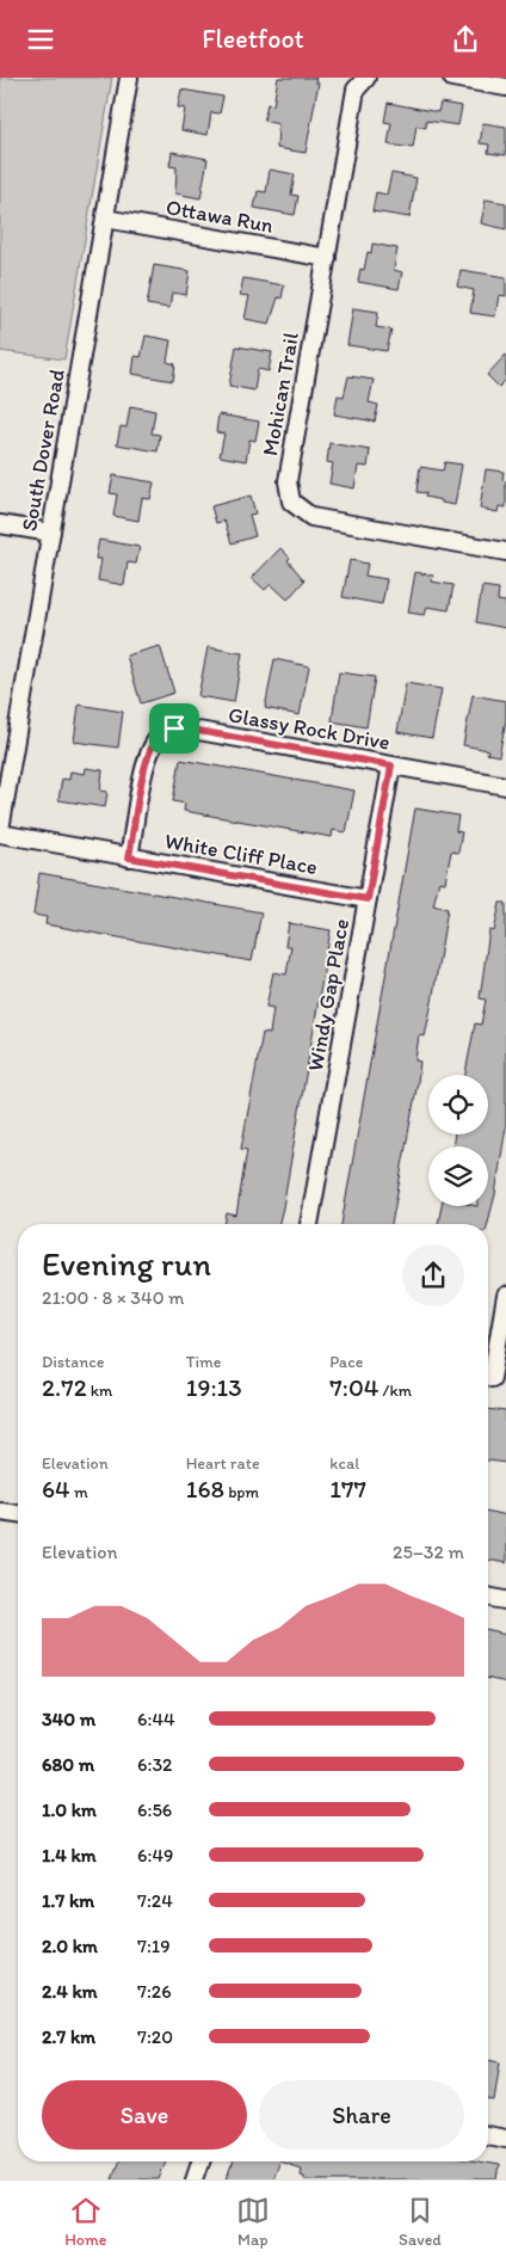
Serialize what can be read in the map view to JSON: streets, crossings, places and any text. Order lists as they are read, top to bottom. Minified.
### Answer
{"streets":{"street":["Ottawa Run","Mohican Trail","South Dover Road","Glassy Rock Drive","White Cliff Place","Windy Gap Place"]},"crossings":[["Ottawa Run","Mohican Trail"],["Ottawa Run","South Dover Road"],["South Dover Road","White Cliff Place"],["Glassy Rock Drive","White Cliff Place"],["Glassy Rock Drive","Windy Gap Place"],["White Cliff Place","Windy Gap Place"]],"page":{"header":"Fleetfoot","heading":["Evening run","21:00 · 8 × 340 m"],"stats":[["Distance","2.72 km"],["Time","19:13"],["Pace","7:04 /km"],["Elevation","64 m"],["Heart rate","168 bpm"],["kcal","177"]],"chart":["Elevation","25–32 m"],"list":[{"name":"340 m","note":"6:44"},{"name":"680 m","note":"6:32"},{"name":"1.0 km","note":"6:56"},{"name":"1.4 km","note":"6:49"},{"name":"1.7 km","note":"7:24"},{"name":"2.0 km","note":"7:19"},{"name":"2.4 km","note":"7:26"},{"name":"2.7 km","note":"7:20"}],"buttons":["Save","Share"],"tabs":["Home","Map","Saved"]}}
